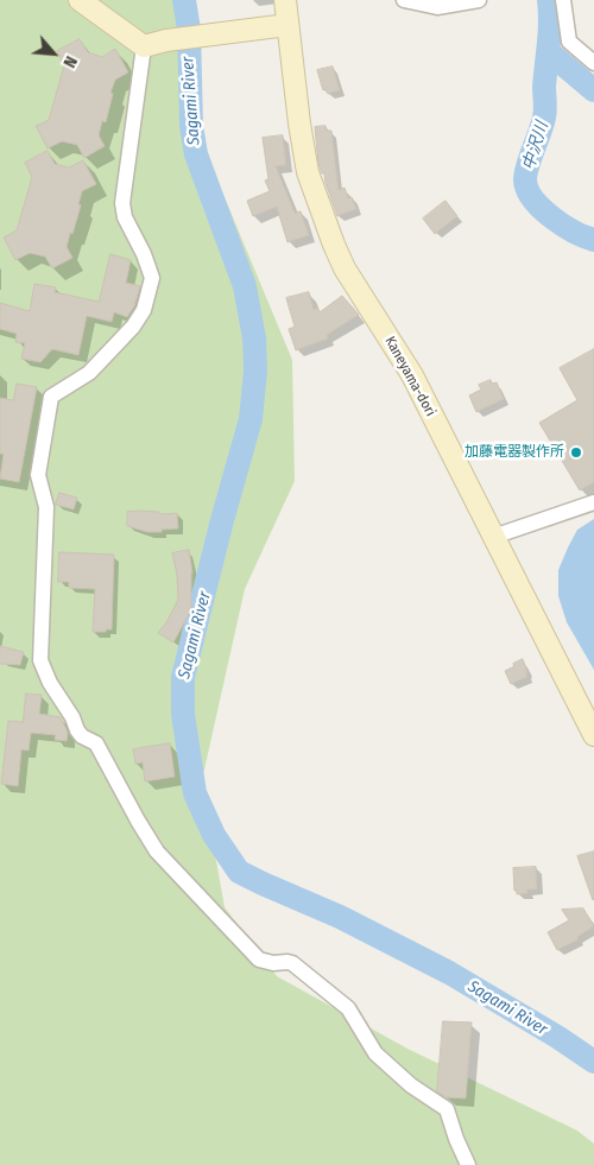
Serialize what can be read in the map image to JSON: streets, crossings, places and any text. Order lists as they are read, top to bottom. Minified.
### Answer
{"streets":{"street":["Kaneyama-dori"]},"water":["Sagami River","中沢川"],"places":["加藤電器製作所"],"north":"bottom right"}
